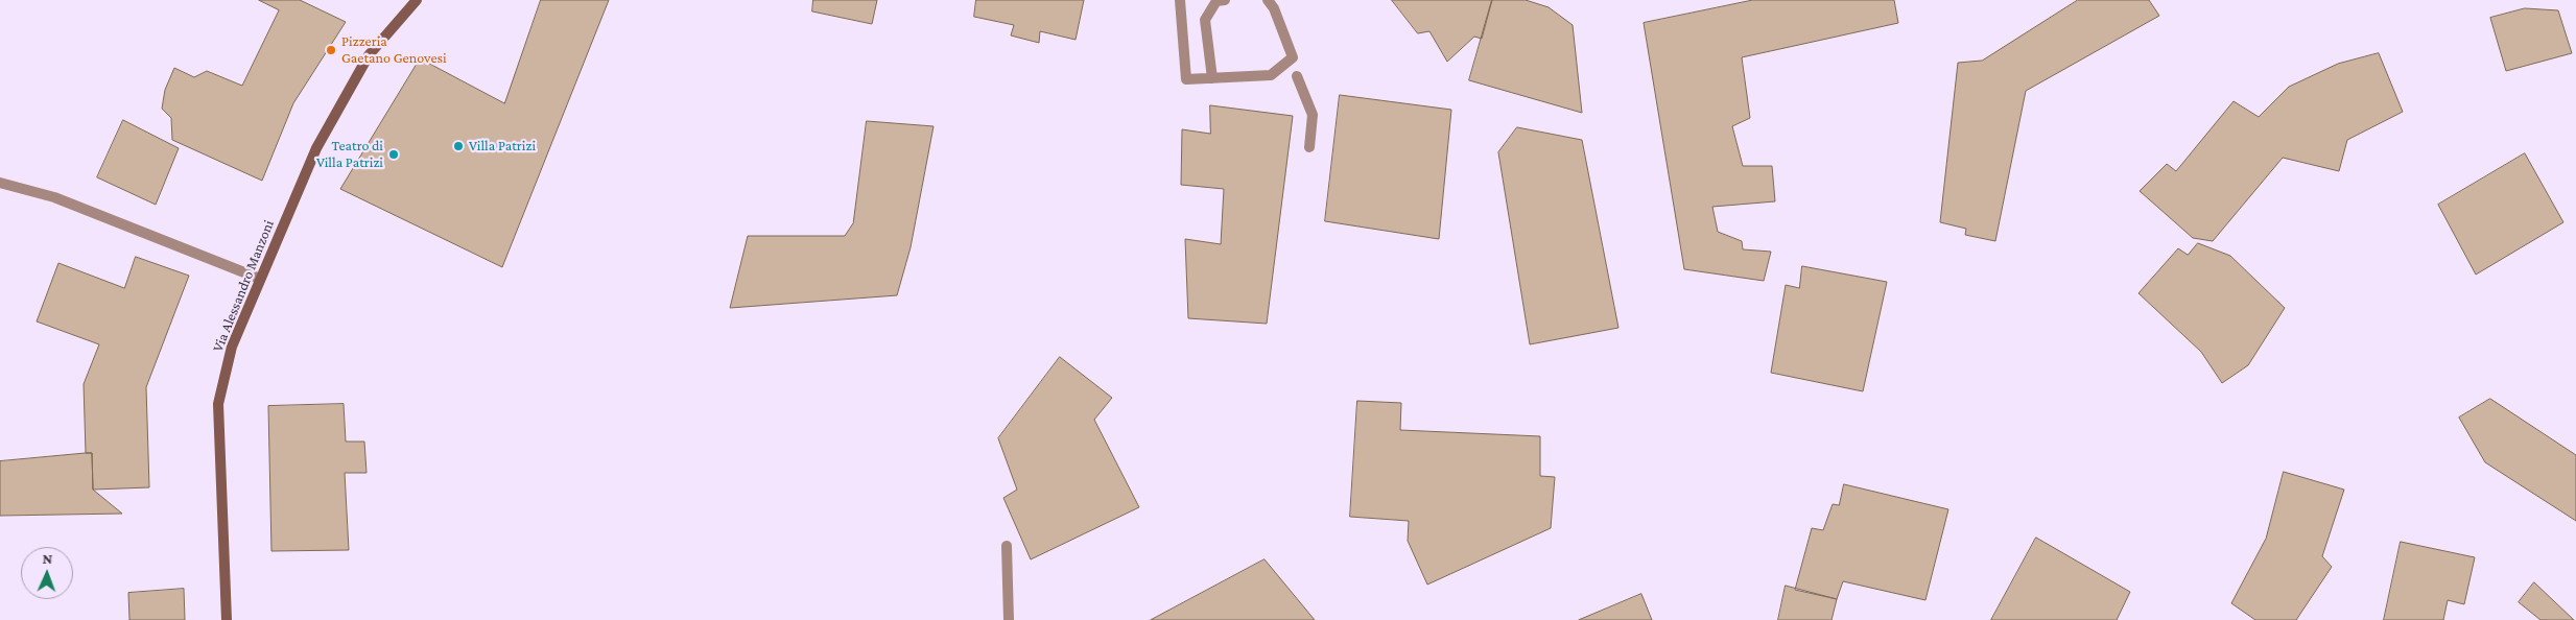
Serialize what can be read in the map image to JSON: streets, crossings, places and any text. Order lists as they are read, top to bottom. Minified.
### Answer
{"streets":{"street":["Via Alessandro Manzoni"]},"places":["Pizzeria Gaetano Genovesi","Villa Patrizi","Teatro di Villa Patrizi"],"north":"top"}
